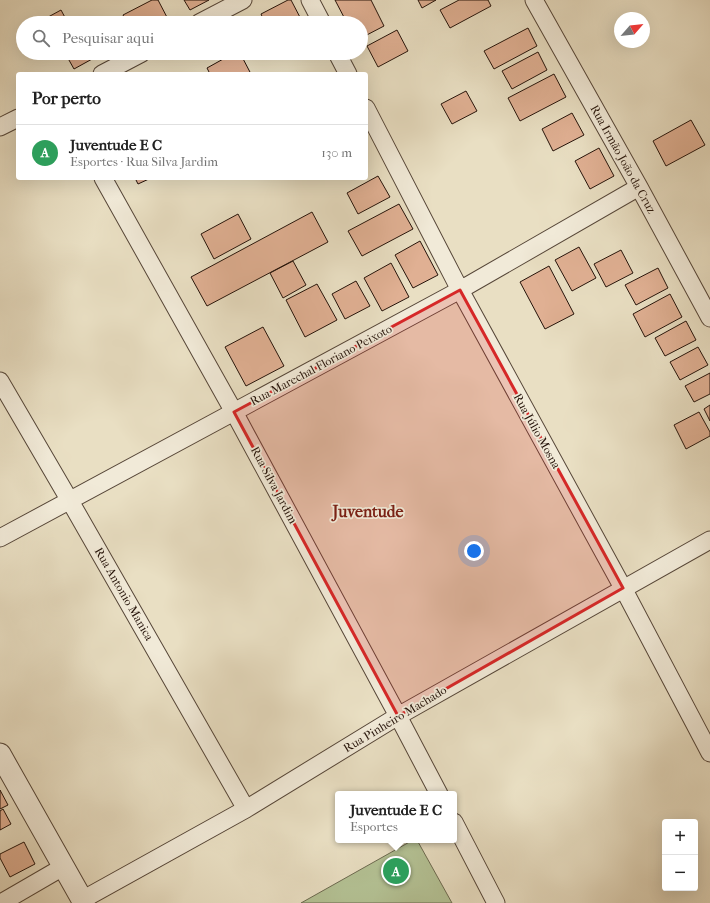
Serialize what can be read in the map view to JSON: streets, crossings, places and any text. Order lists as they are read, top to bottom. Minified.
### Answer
{"streets":{"street":["Rua Irmão João da Cruz","Rua Marechal Floriano Peixoto","Rua Júlio Mosna","Rua Silva Jardim","Rua Antonio Manica","Rua Pinheiro Machado"]},"crossings":[["Rua Irmão João da Cruz","Rua Marechal Floriano Peixoto"],["Rua Marechal Floriano Peixoto","Rua Júlio Mosna"],["Rua Marechal Floriano Peixoto","Rua Silva Jardim"],["Rua Marechal Floriano Peixoto","Rua Antonio Manica"],["Rua Júlio Mosna","Rua Pinheiro Machado"],["Rua Silva Jardim","Rua Pinheiro Machado"],["Rua Antonio Manica","Rua Pinheiro Machado"]],"districts":["Juventude"],"north":"top right","page":{"search":"Pesquisar aqui","heading":"Por perto","list":[{"mark":"A","name":"Juventude E C","note":"Esportes · Rua Silva Jardim","value":"130 m"}],"popup":["Juventude E C","Esportes"],"map_buttons":["+","−"],"pins":"A"}}
